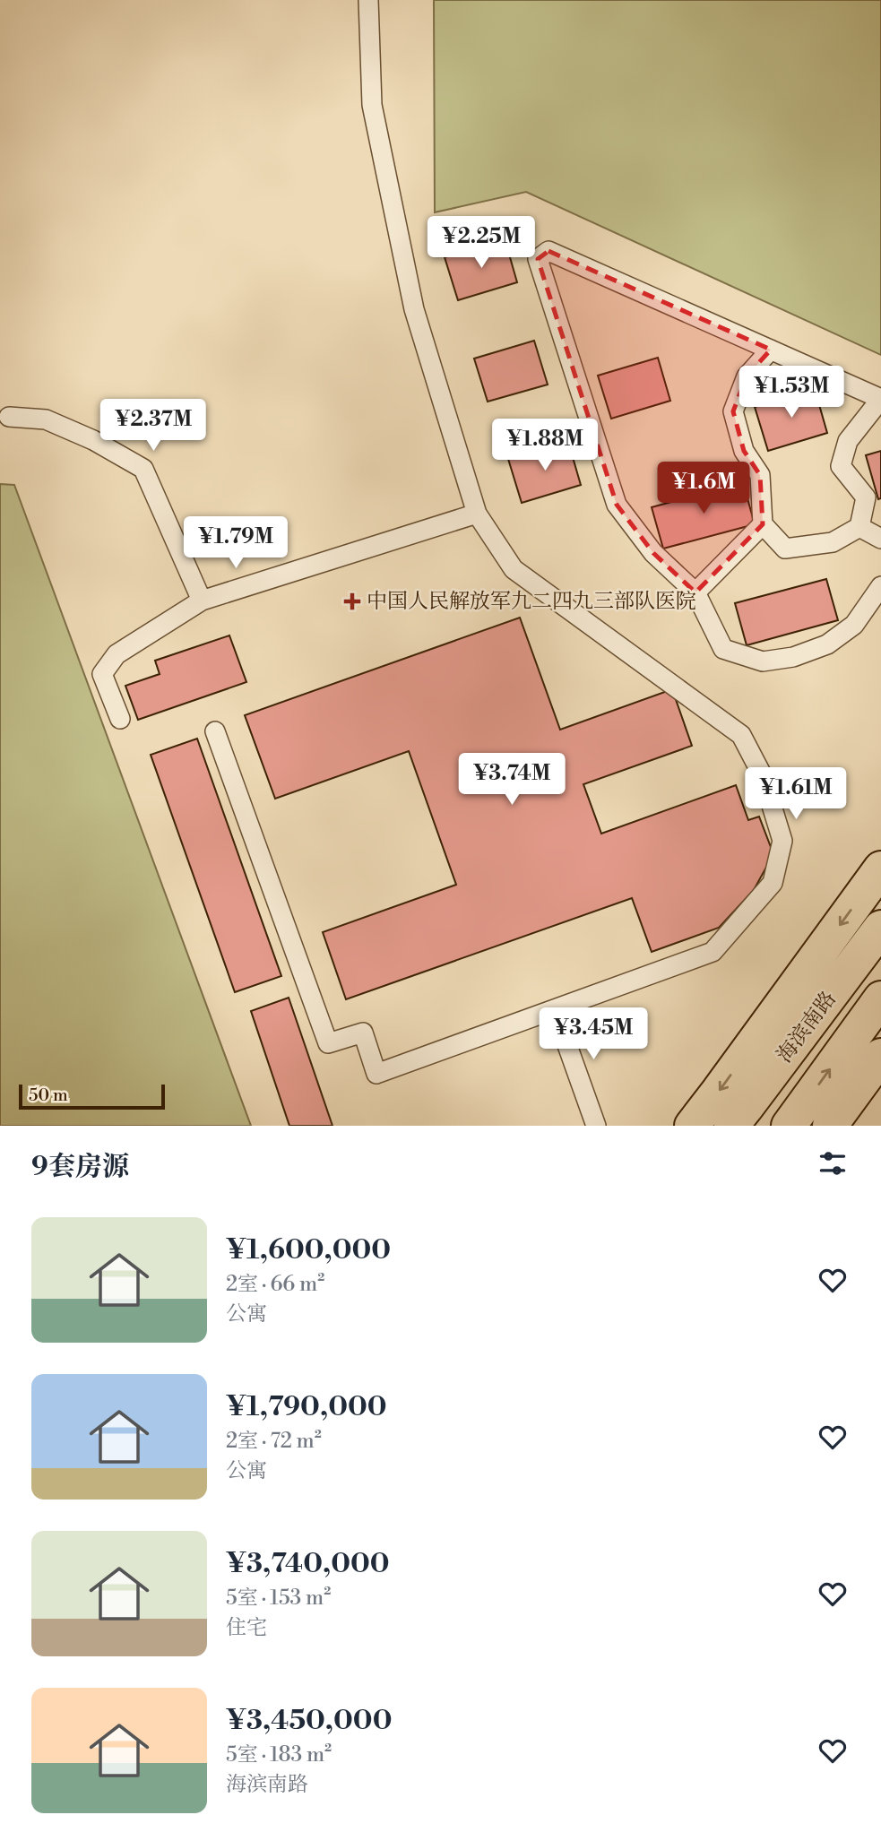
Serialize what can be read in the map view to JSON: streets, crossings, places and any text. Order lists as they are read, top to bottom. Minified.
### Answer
{"streets":{"highway":["海滨南路"]},"places":{"health":["中国人民解放军九二四九三部队医院"]},"scale_bar":"50 m","page":{"price":["¥2.25M","¥1.53M","¥2.37M","¥1.88M","¥1.6M","¥1.79M","¥3.74M","¥1.61M","¥3.45M"],"scale":"50 m","heading":"9套房源","list":[{"name":"¥1,600,000","note":"2室 · 66 m² · 公寓"},{"name":"¥1,790,000","note":"2室 · 72 m² · 公寓"},{"name":"¥3,740,000","note":"5室 · 153 m² · 住宅"},{"name":"¥3,450,000","note":"5室 · 183 m² · 海滨南路"}]}}
